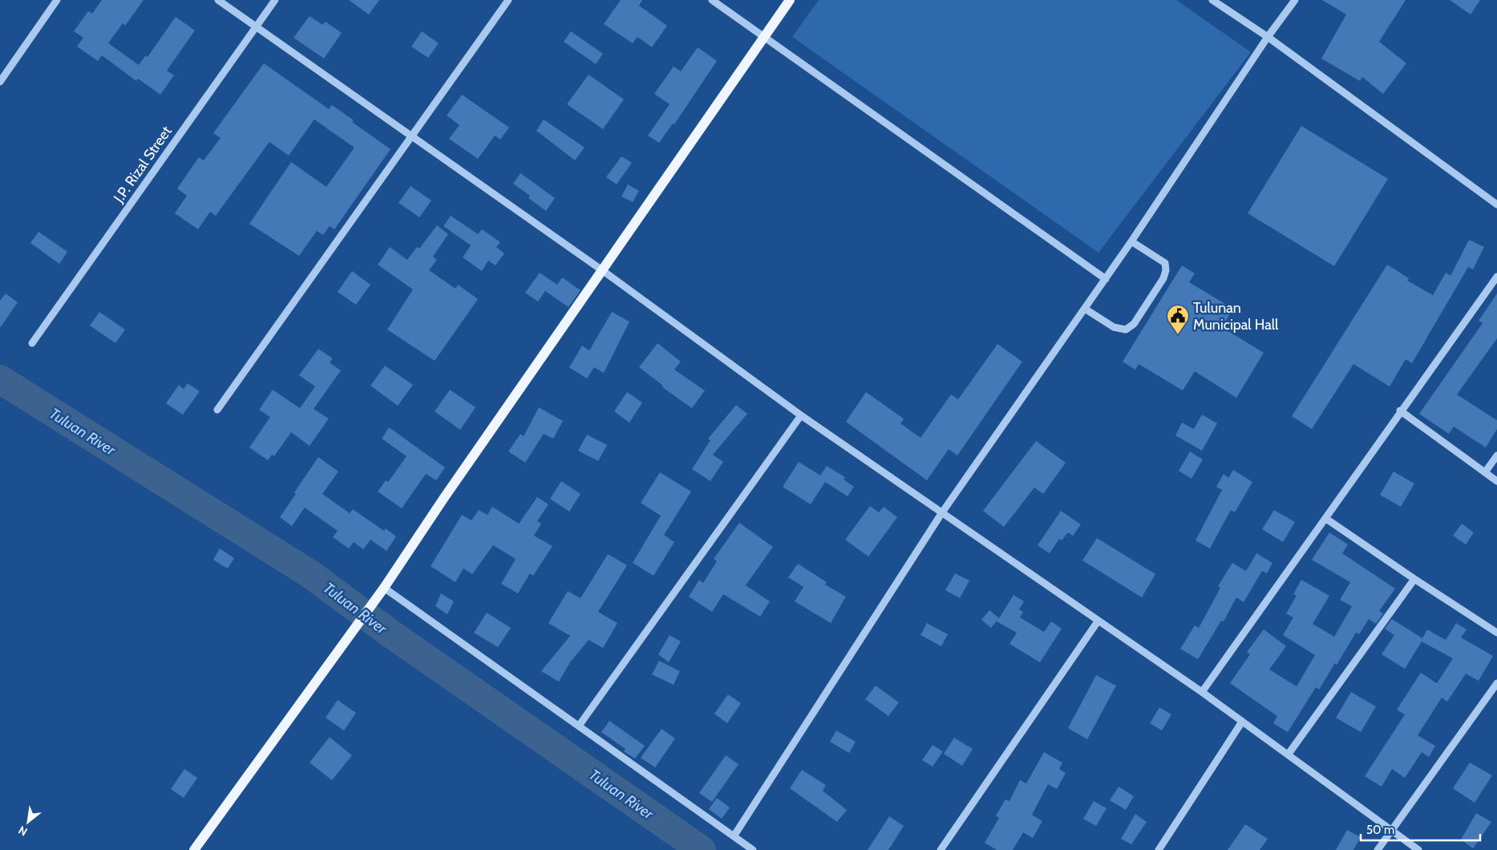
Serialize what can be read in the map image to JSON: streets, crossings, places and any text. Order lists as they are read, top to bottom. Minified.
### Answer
{"streets":{"street":["J.P. Rizal Street"]},"water":["Tuluan River"],"places":{"public building":["Tulunan Municipal Hall"]},"scale_bar":"50 m","north":"bottom left"}
